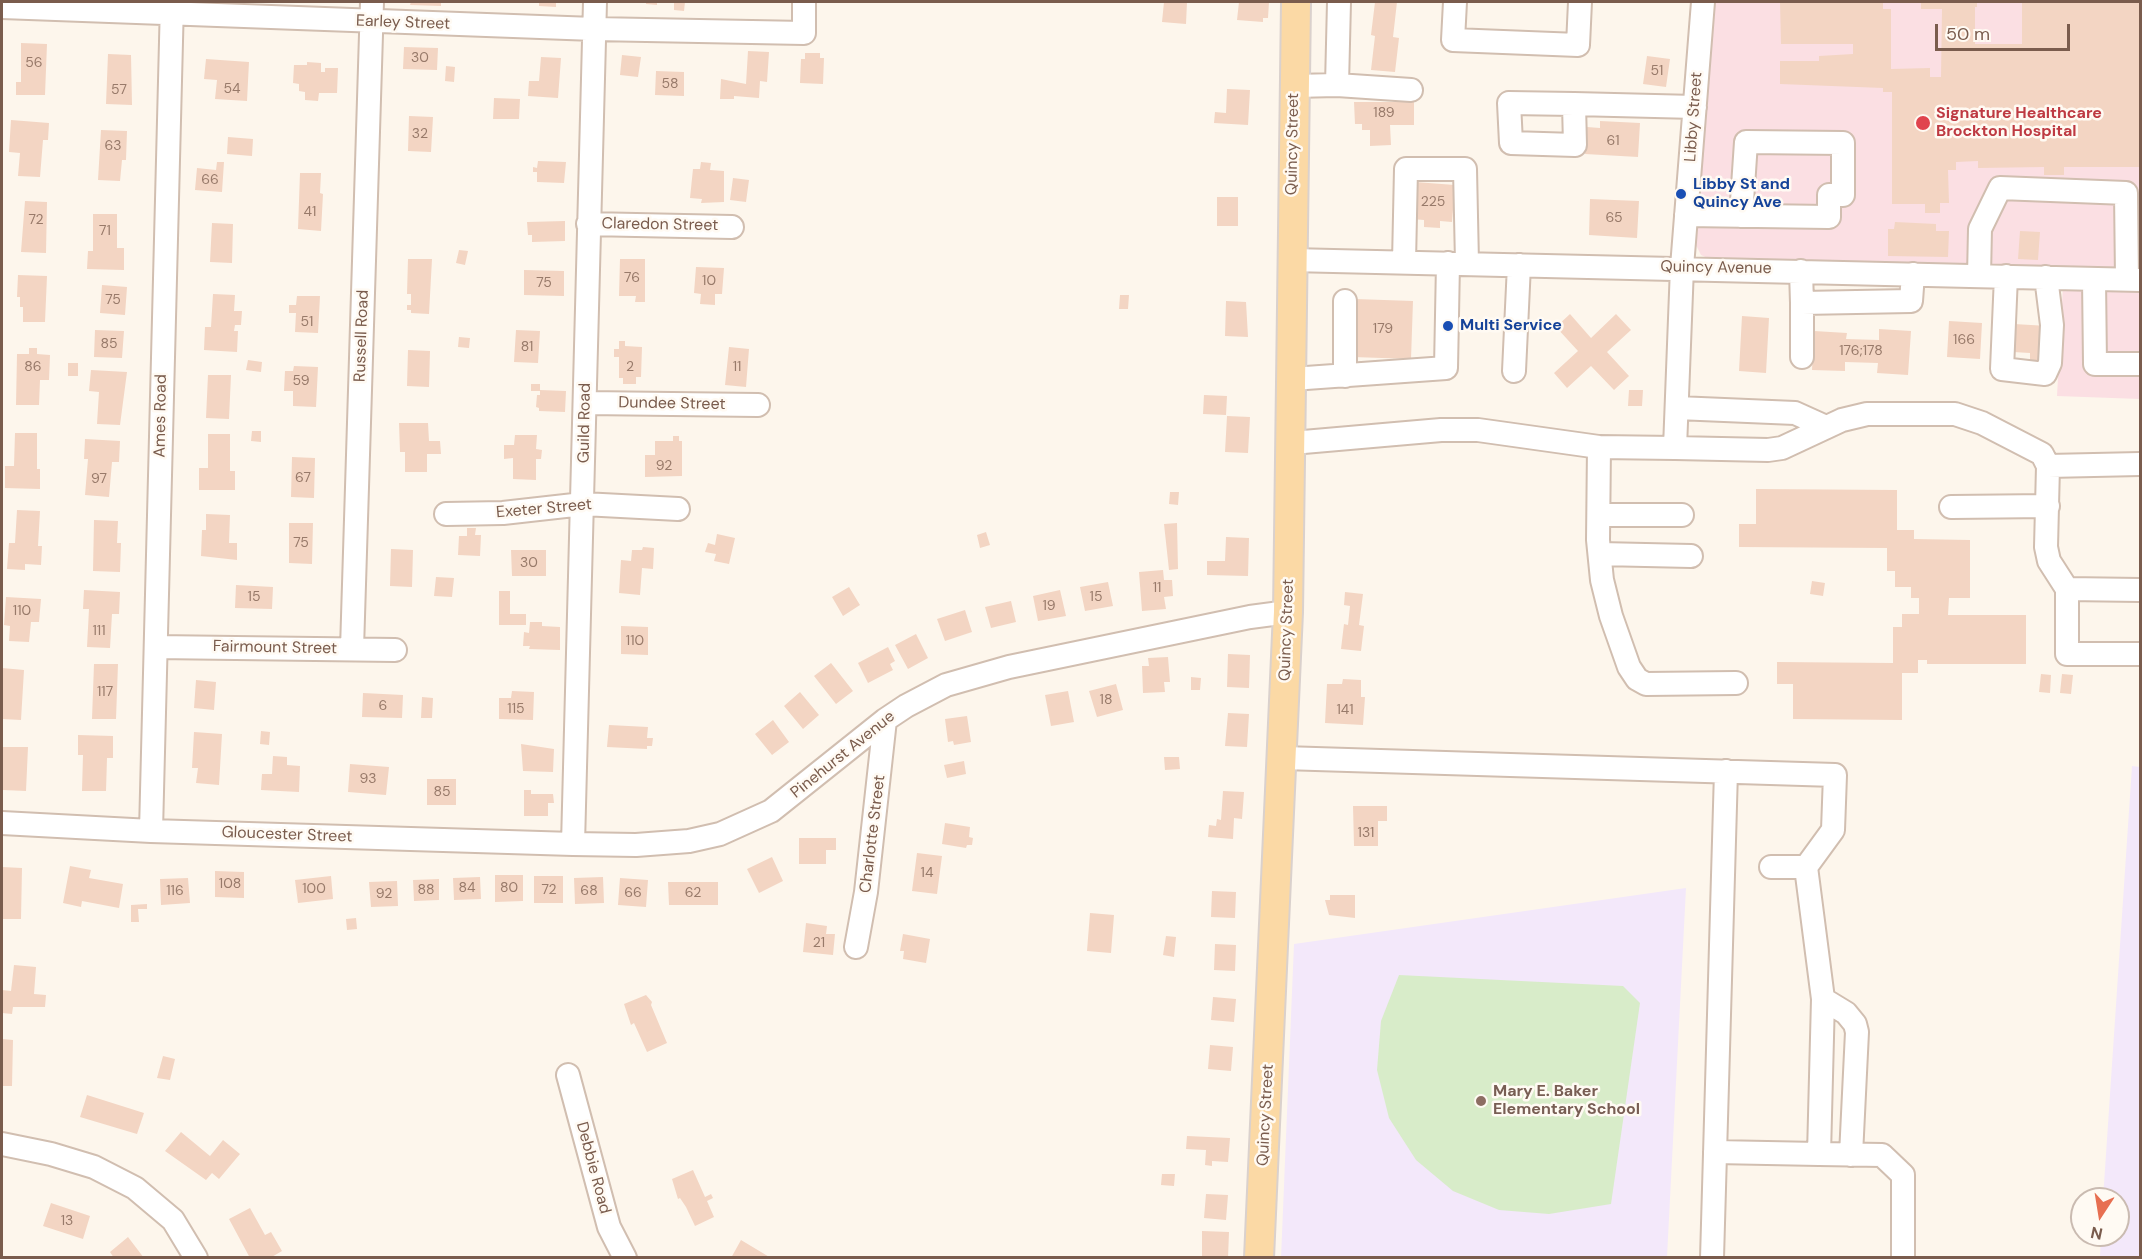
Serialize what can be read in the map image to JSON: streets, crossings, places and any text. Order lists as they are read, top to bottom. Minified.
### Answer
{"streets":{"main road":["Quincy Street"],"street":["Earley Street","Libby Street","Claredon Street","Quincy Avenue","Russell Road","Dundee Street","Ames Road","Guild Road","Exeter Street","Fairmount Street","Pinehurst Avenue","Charlotte Street","Gloucester Street","Debbie Road"]},"crossings":[["Earley Street","Russell Road"],["Earley Street","Ames Road"],["Earley Street","Guild Road"],["Libby Street","Quincy Avenue"],["Quincy Street","Quincy Avenue"],["Quincy Street","Pinehurst Avenue"],["Claredon Street","Guild Road"],["Russell Road","Fairmount Street"],["Dundee Street","Guild Road"],["Ames Road","Fairmount Street"],["Ames Road","Gloucester Street"],["Guild Road","Exeter Street"],["Guild Road","Pinehurst Avenue"],["Guild Road","Gloucester Street"],["Pinehurst Avenue","Charlotte Street"],["Pinehurst Avenue","Gloucester Street"]],"places":["Signature Healthcare Brockton Hospital","Libby St and Quincy Ave","Multi Service","Mary E. Baker Elementary School"],"house_numbers":["30","56","51","58","54","57","189","32","61","63","66","225","41","65","72","71","76","10","75","75","51","179","166","85","81","176;178","86","2","11","59","92","67","97","75","30","11","15","15","19","110","111","110","117","18","6","115","141","93","85","131","14","108","84","80","100","88","72","116","68","66","62","92","21","13"],"scale_bar":"50 m","north":"bottom"}
